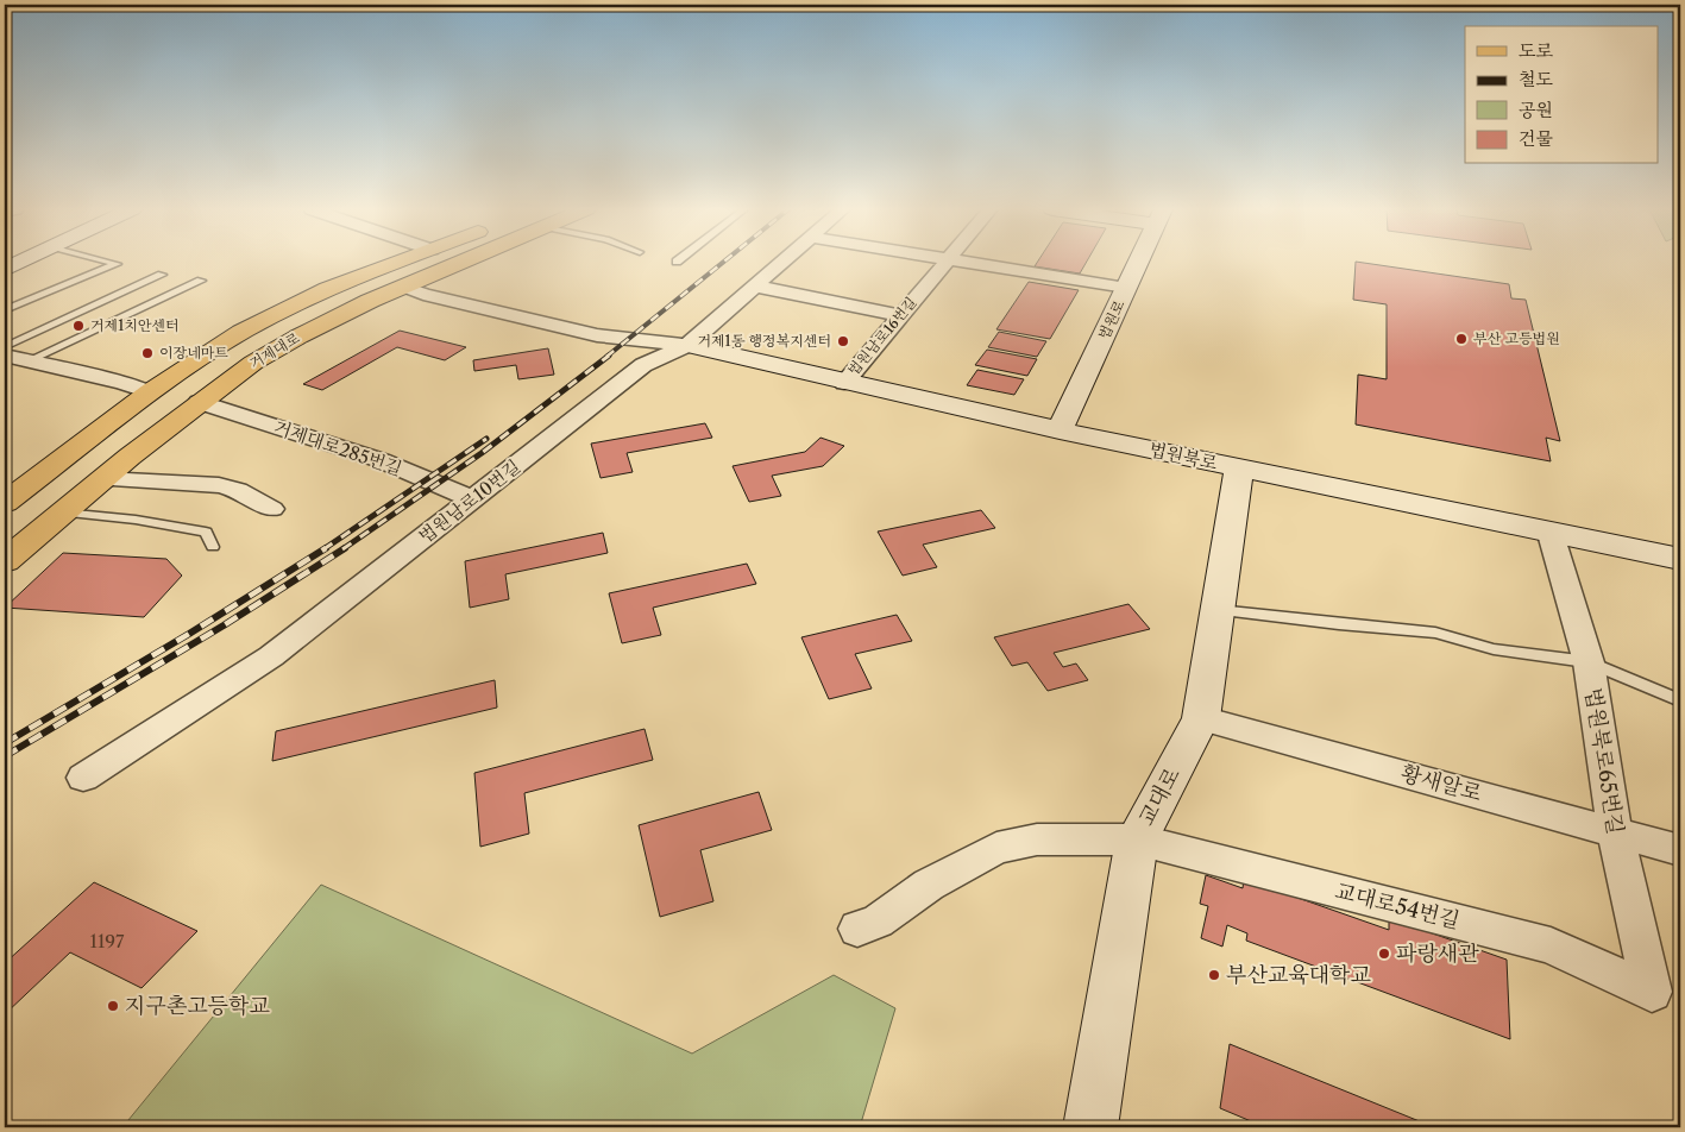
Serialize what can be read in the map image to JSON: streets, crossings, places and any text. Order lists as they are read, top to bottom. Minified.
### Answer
{"streets":{"main road":["법원로","거제대로","법원북로","교대로"],"street":["법원남로16번길","거제대로285번길","법원남로10번길","법원북로65번길","황새알로","교대로54번길"]},"crossings":[["법원로","법원북로"],["법원남로16번길","법원북로"],["거제대로","거제대로285번길"],["거제대로285번길","법원남로10번길"],["법원북로","법원남로10번길"],["법원북로","법원북로65번길"],["법원북로","교대로"],["법원북로65번길","황새알로"],["법원북로65번길","교대로54번길"],["황새알로","교대로"],["교대로","교대로54번길"]],"places":["거제1치안센터","부산 고등법원","거제1동 행정복지센터","이장네마트","파랑새관","부산교육대학교","지구촌고등학교"],"house_numbers":["1197"],"legend":["도로","철도","공원","건물"]}
